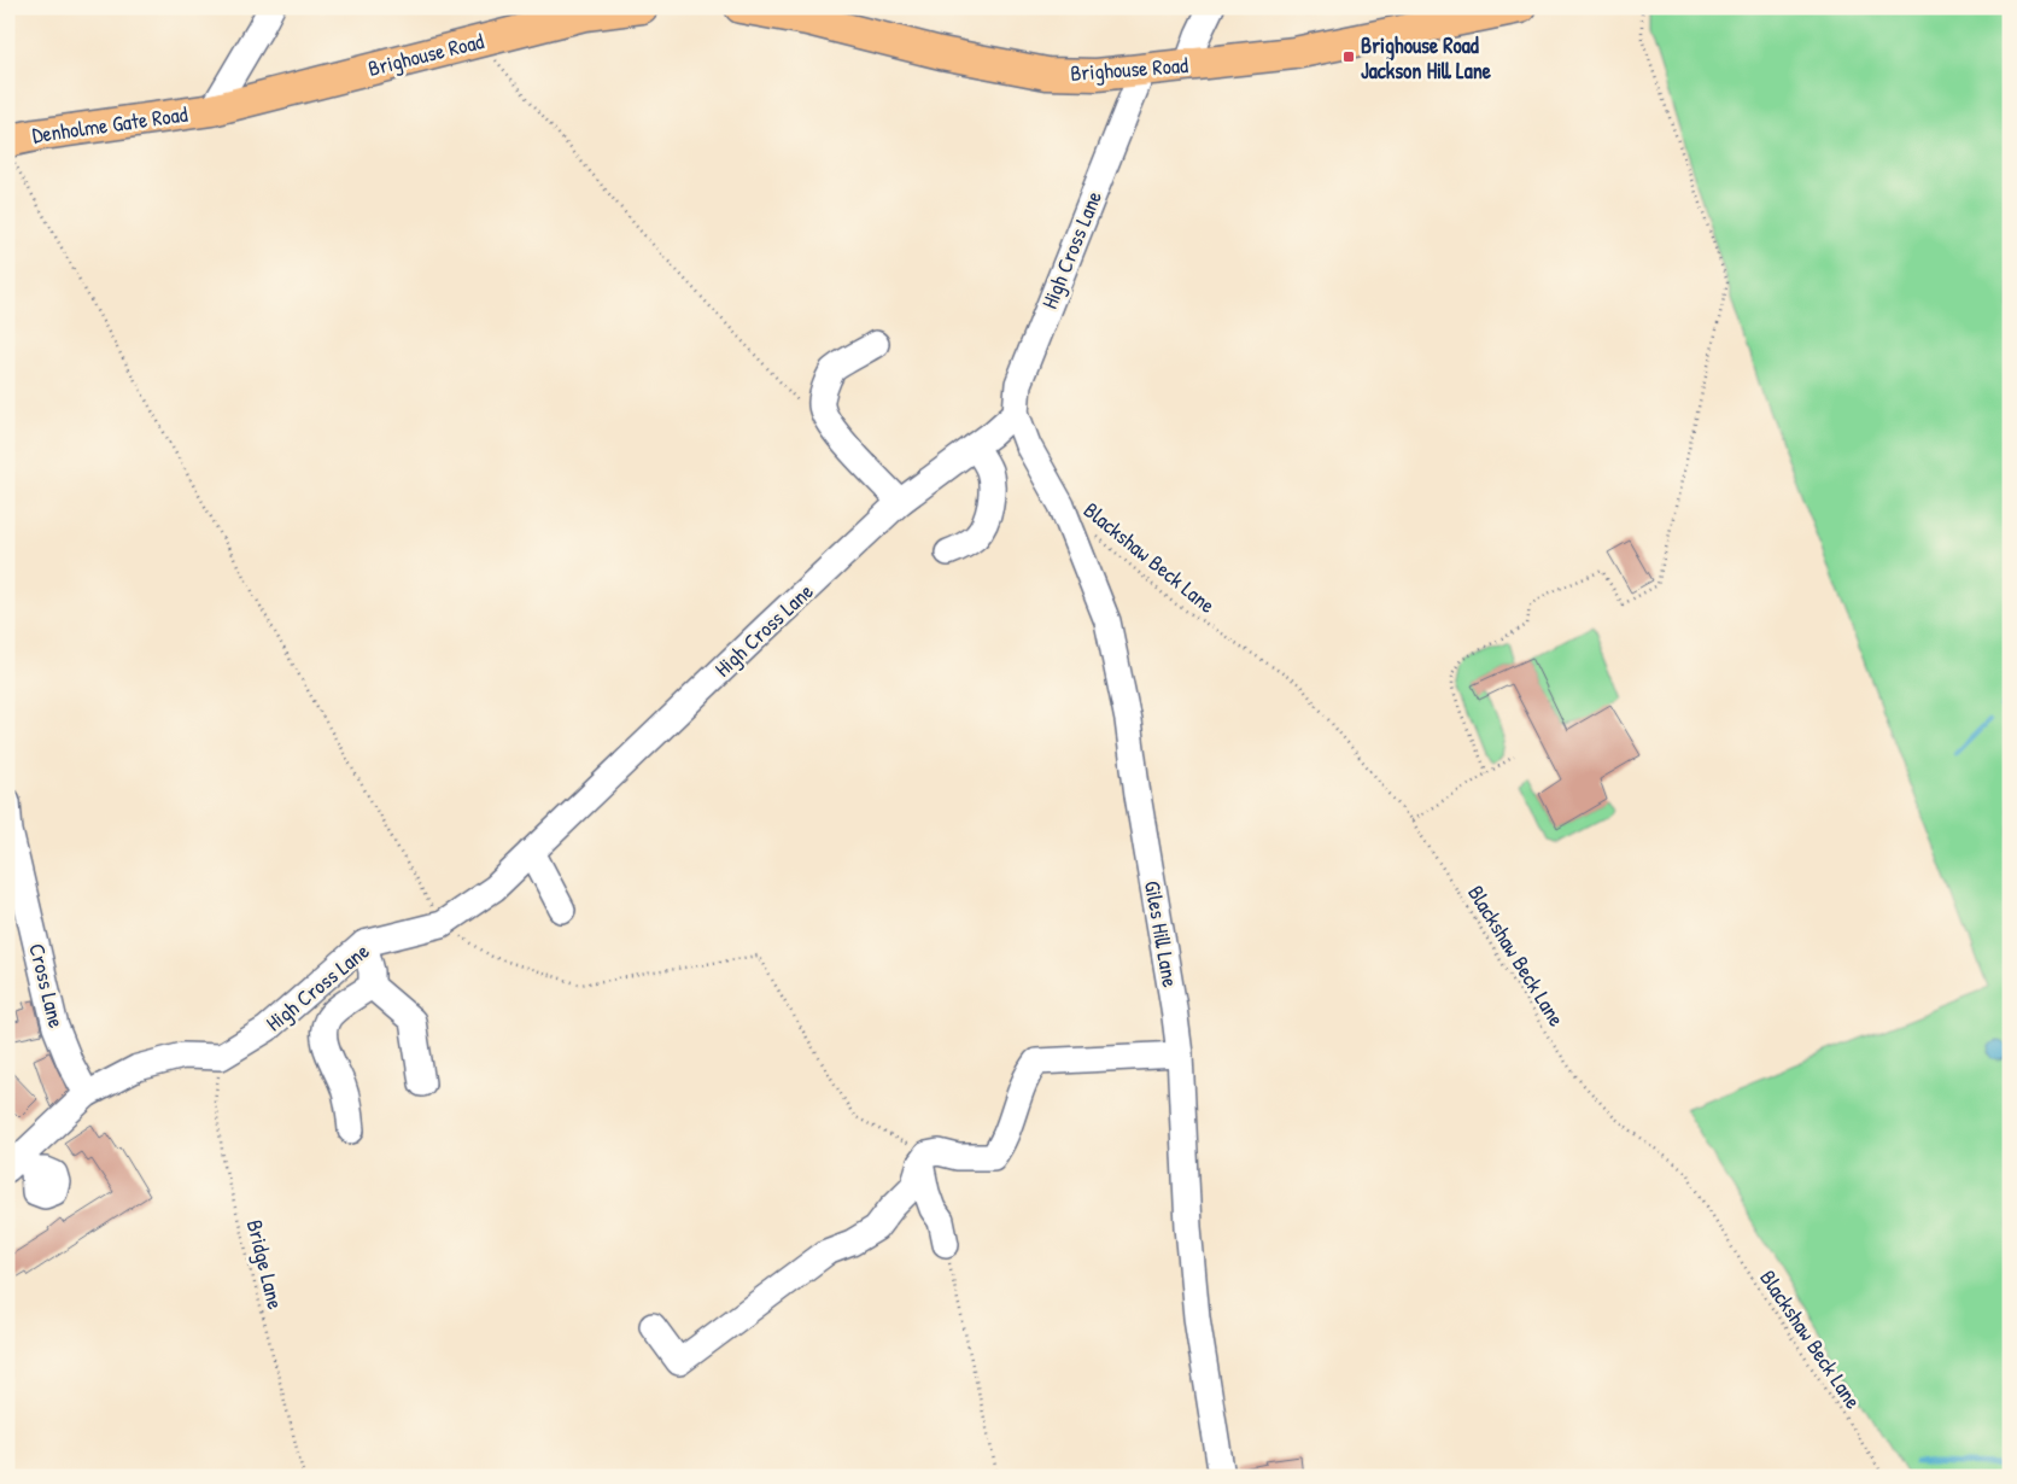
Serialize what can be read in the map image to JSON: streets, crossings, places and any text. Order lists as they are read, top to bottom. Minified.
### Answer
{"streets":{"main road":["Brighouse Road","Denholme Gate Road"],"street":["High Cross Lane","Giles Hill Lane","Cross Lane"],"path":["Blackshaw Beck Lane","Bridge Lane"]},"crossings":[["Brighouse Road","Denholme Gate Road"],["Brighouse Road","High Cross Lane"],["High Cross Lane","Giles Hill Lane"],["High Cross Lane","Bridge Lane"]],"places":{"transit":["Brighouse Road Jackson Hill Lane"]}}
